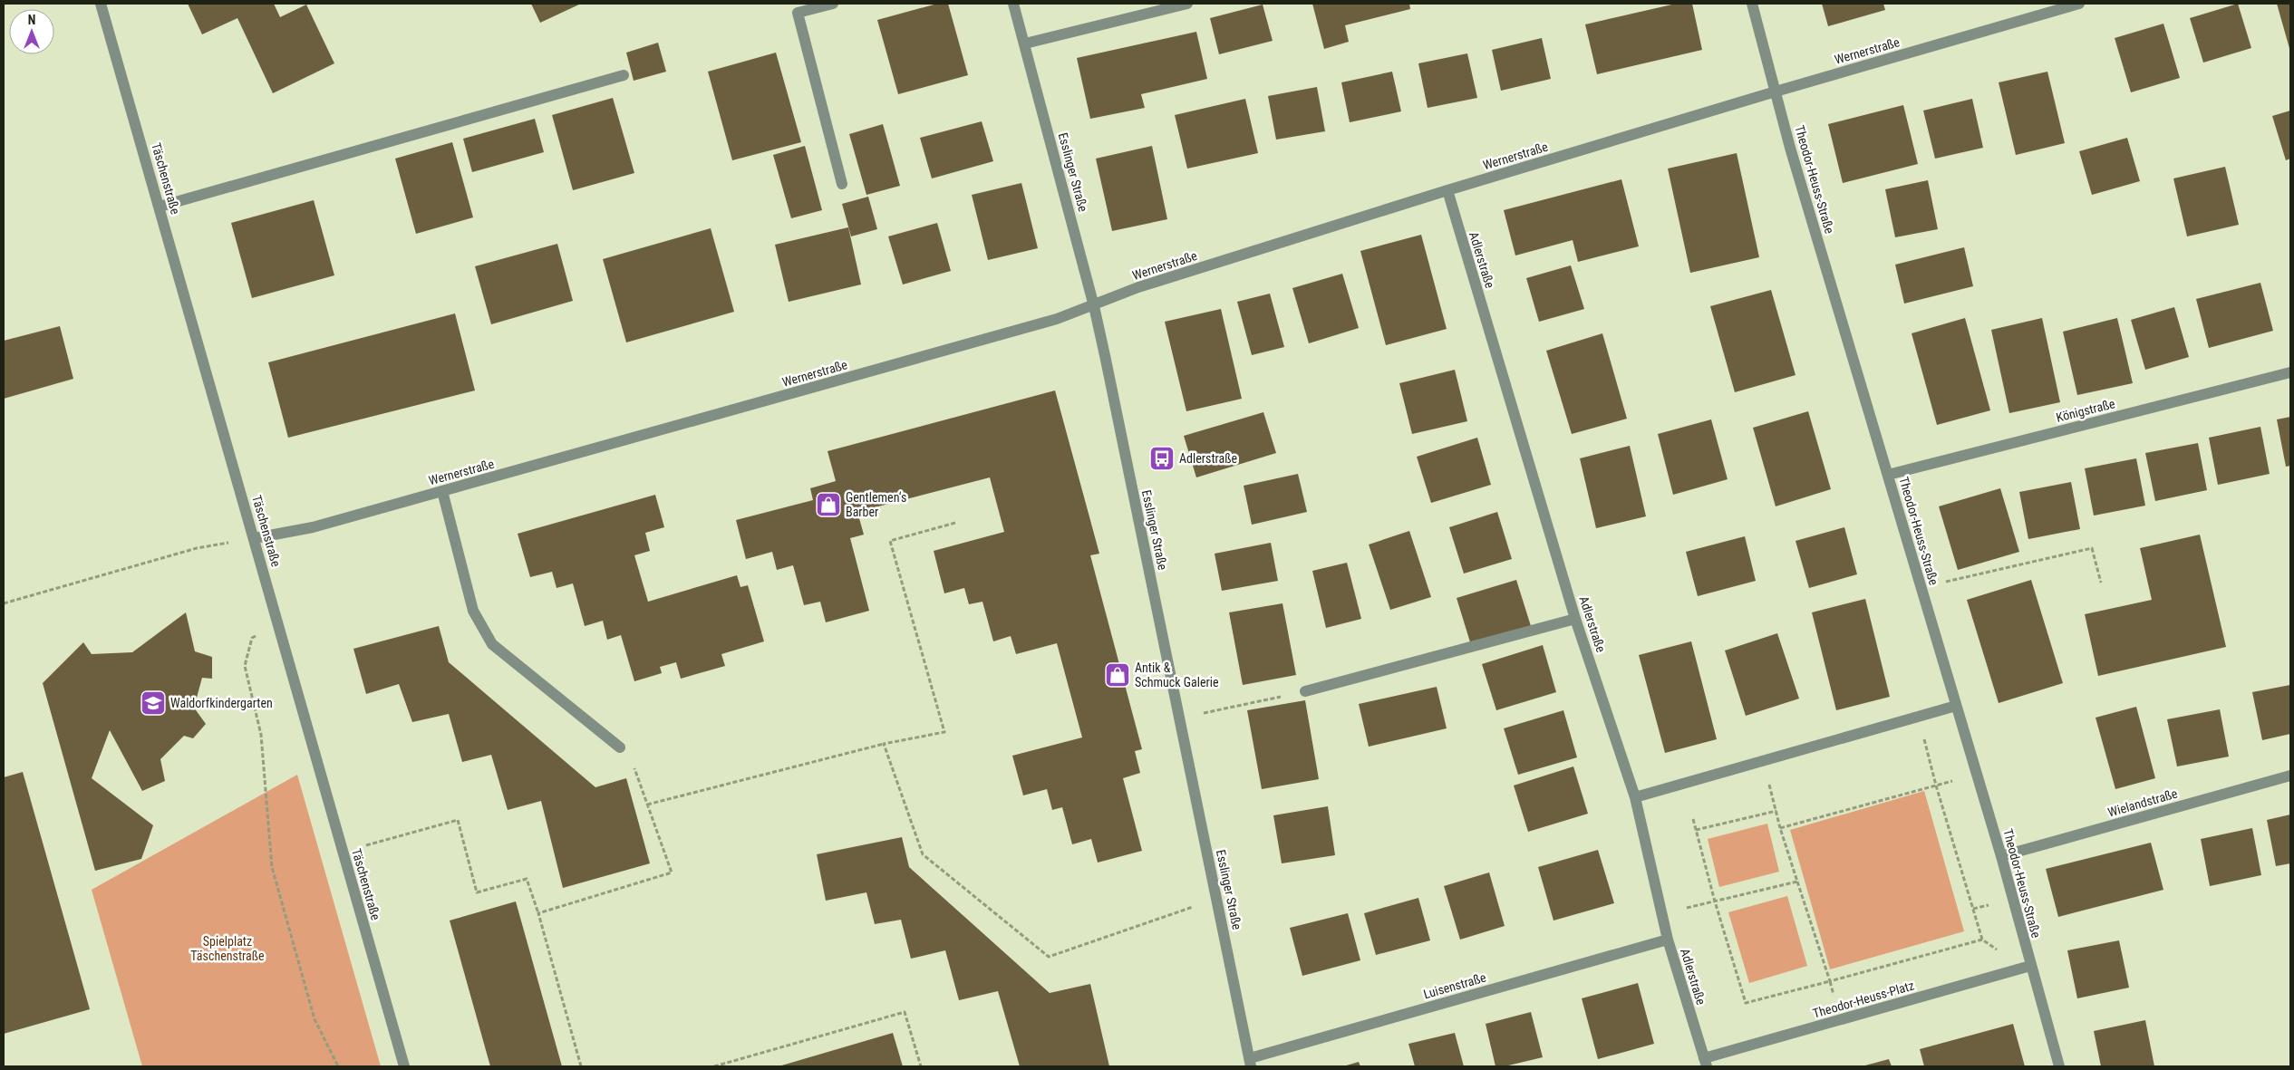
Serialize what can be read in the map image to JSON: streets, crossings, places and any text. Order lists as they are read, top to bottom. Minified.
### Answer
{"streets":{"street":["Wernerstraße","Esslinger Straße","Täschenstraße","Theodor-Heuss-Straße","Adlerstraße","Königstraße","Wielandstraße","Luisenstraße","Theodor-Heuss-Platz"]},"crossings":[["Wernerstraße","Esslinger Straße"],["Wernerstraße","Täschenstraße"],["Wernerstraße","Theodor-Heuss-Straße"],["Wernerstraße","Adlerstraße"],["Esslinger Straße","Luisenstraße"],["Theodor-Heuss-Straße","Königstraße"],["Theodor-Heuss-Straße","Wielandstraße"],["Theodor-Heuss-Straße","Theodor-Heuss-Platz"],["Adlerstraße","Luisenstraße"],["Adlerstraße","Theodor-Heuss-Platz"]],"parks":["Spielplatz Täschenstraße"],"places":{"bus stop":["Adlerstraße"],"shop":["Gentlemen‘s Barber","Antik & Schmuck Galerie"],"school or university":["Waldorfkindergarten"]},"north":"top"}
